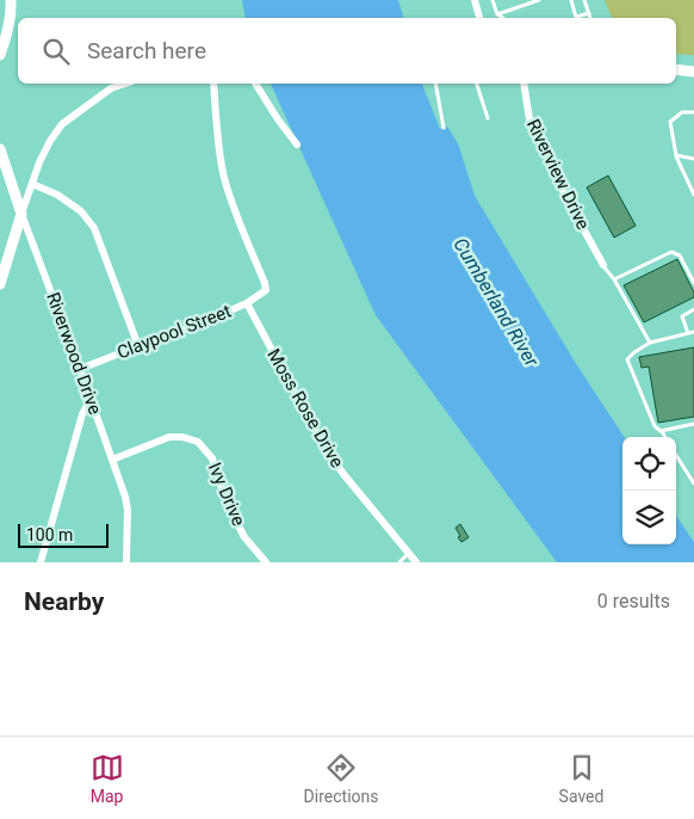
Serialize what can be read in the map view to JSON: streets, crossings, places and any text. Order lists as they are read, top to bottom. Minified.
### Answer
{"streets":{"street":["Riverview Drive","Claypool Street","Riverwood Drive","Moss Rose Drive","Ivy Drive"]},"crossings":[["Claypool Street","Riverwood Drive"],["Claypool Street","Moss Rose Drive"],["Riverwood Drive","Ivy Drive"]],"water":["Cumberland River"],"scale_bar":"100 m","page":{"search":"Search here","scale":"100 m","heading":["Nearby","0 results"],"nav":["Map","Directions","Saved"]}}
